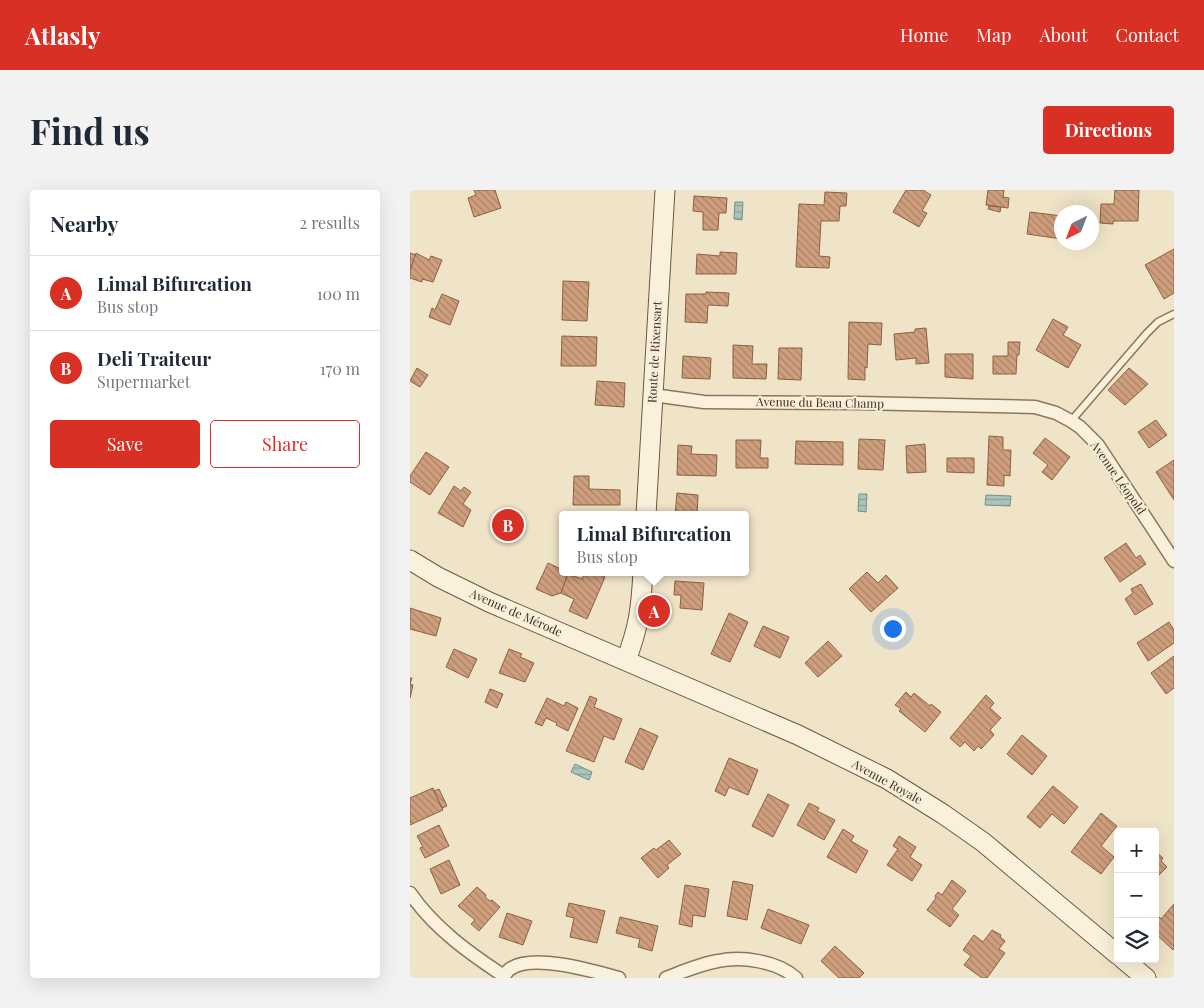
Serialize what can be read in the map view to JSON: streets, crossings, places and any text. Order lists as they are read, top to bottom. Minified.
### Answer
{"streets":{"street":["Route de Rixensart","Avenue du Beau Champ","Avenue Léopold","Avenue de Mérode","Avenue Royale"]},"crossings":[["Route de Rixensart","Avenue du Beau Champ"],["Avenue du Beau Champ","Avenue Léopold"],["Avenue de Mérode","Avenue Royale"]],"north":"bottom left","page":{"header":"Atlasly","nav":["Home","Map","About","Contact"],"buttons":["Directions",["Save","Share"]],"title":"Find us","heading":["Nearby","2 results"],"list":[{"mark":"A","name":"Limal Bifurcation","note":"Bus stop","value":"100 m"},{"mark":"B","name":"Deli Traiteur","note":"Supermarket","value":"170 m"}],"pins":["B","A"],"popup":["Limal Bifurcation","Bus stop"],"map_buttons":["+","−"]}}
